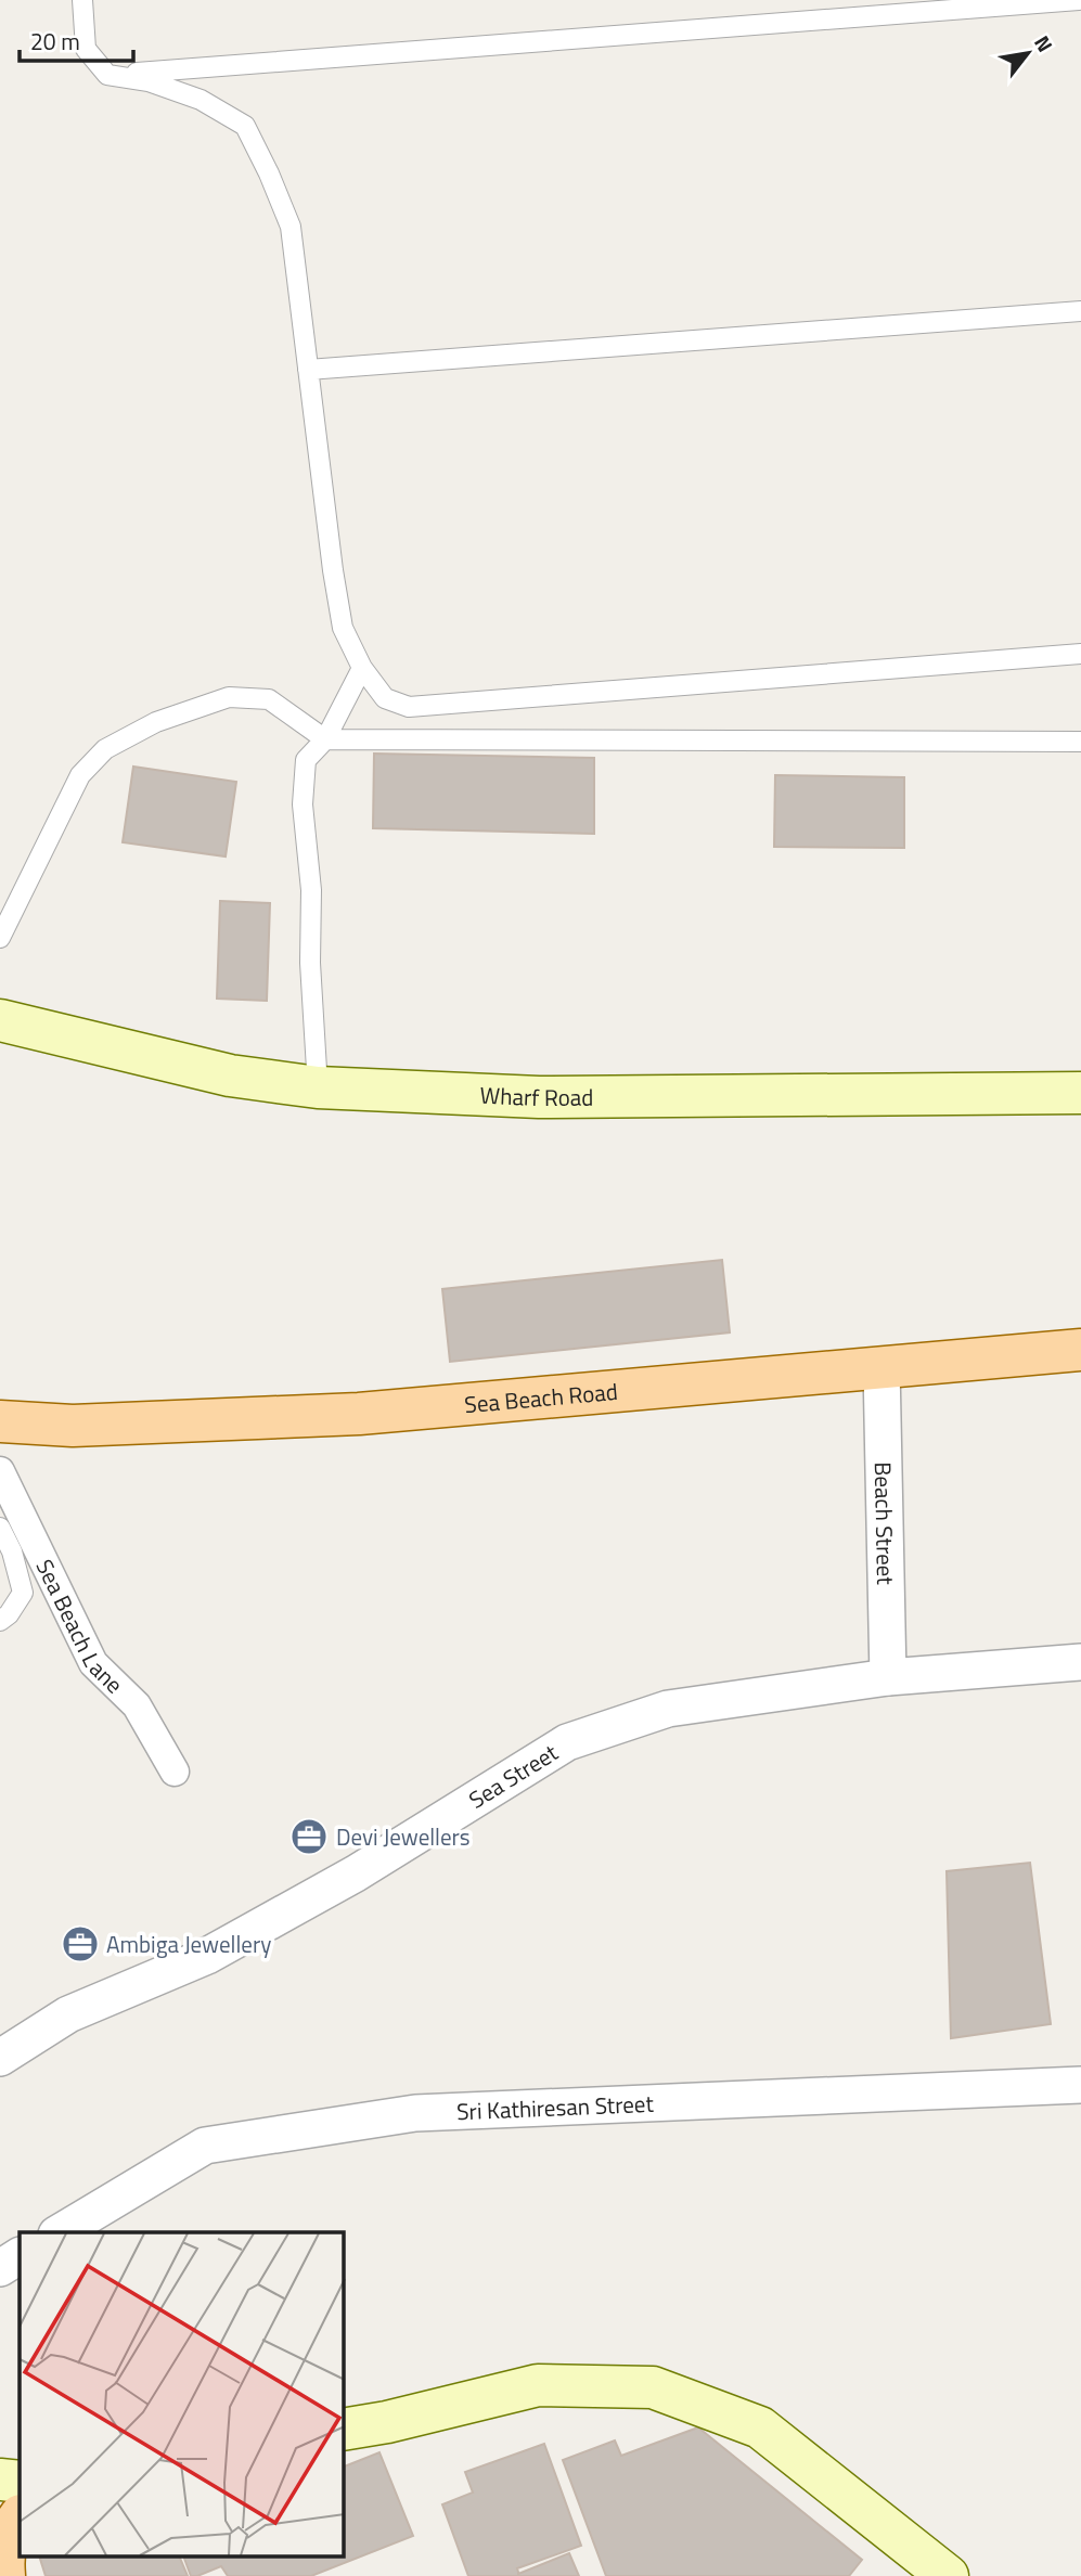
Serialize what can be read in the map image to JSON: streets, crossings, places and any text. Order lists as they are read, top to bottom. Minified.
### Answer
{"streets":{"main road":["Wharf Road","Sea Beach Road"],"street":["Beach Street","Sea Beach Lane","Sea Street","Sri Kathiresan Street"]},"crossings":[["Sea Beach Road","Beach Street"],["Beach Street","Sea Street"]],"places":{"office":["Devi Jewellers","Ambiga Jewellery"]},"scale_bar":"20 m","north":"top right"}
